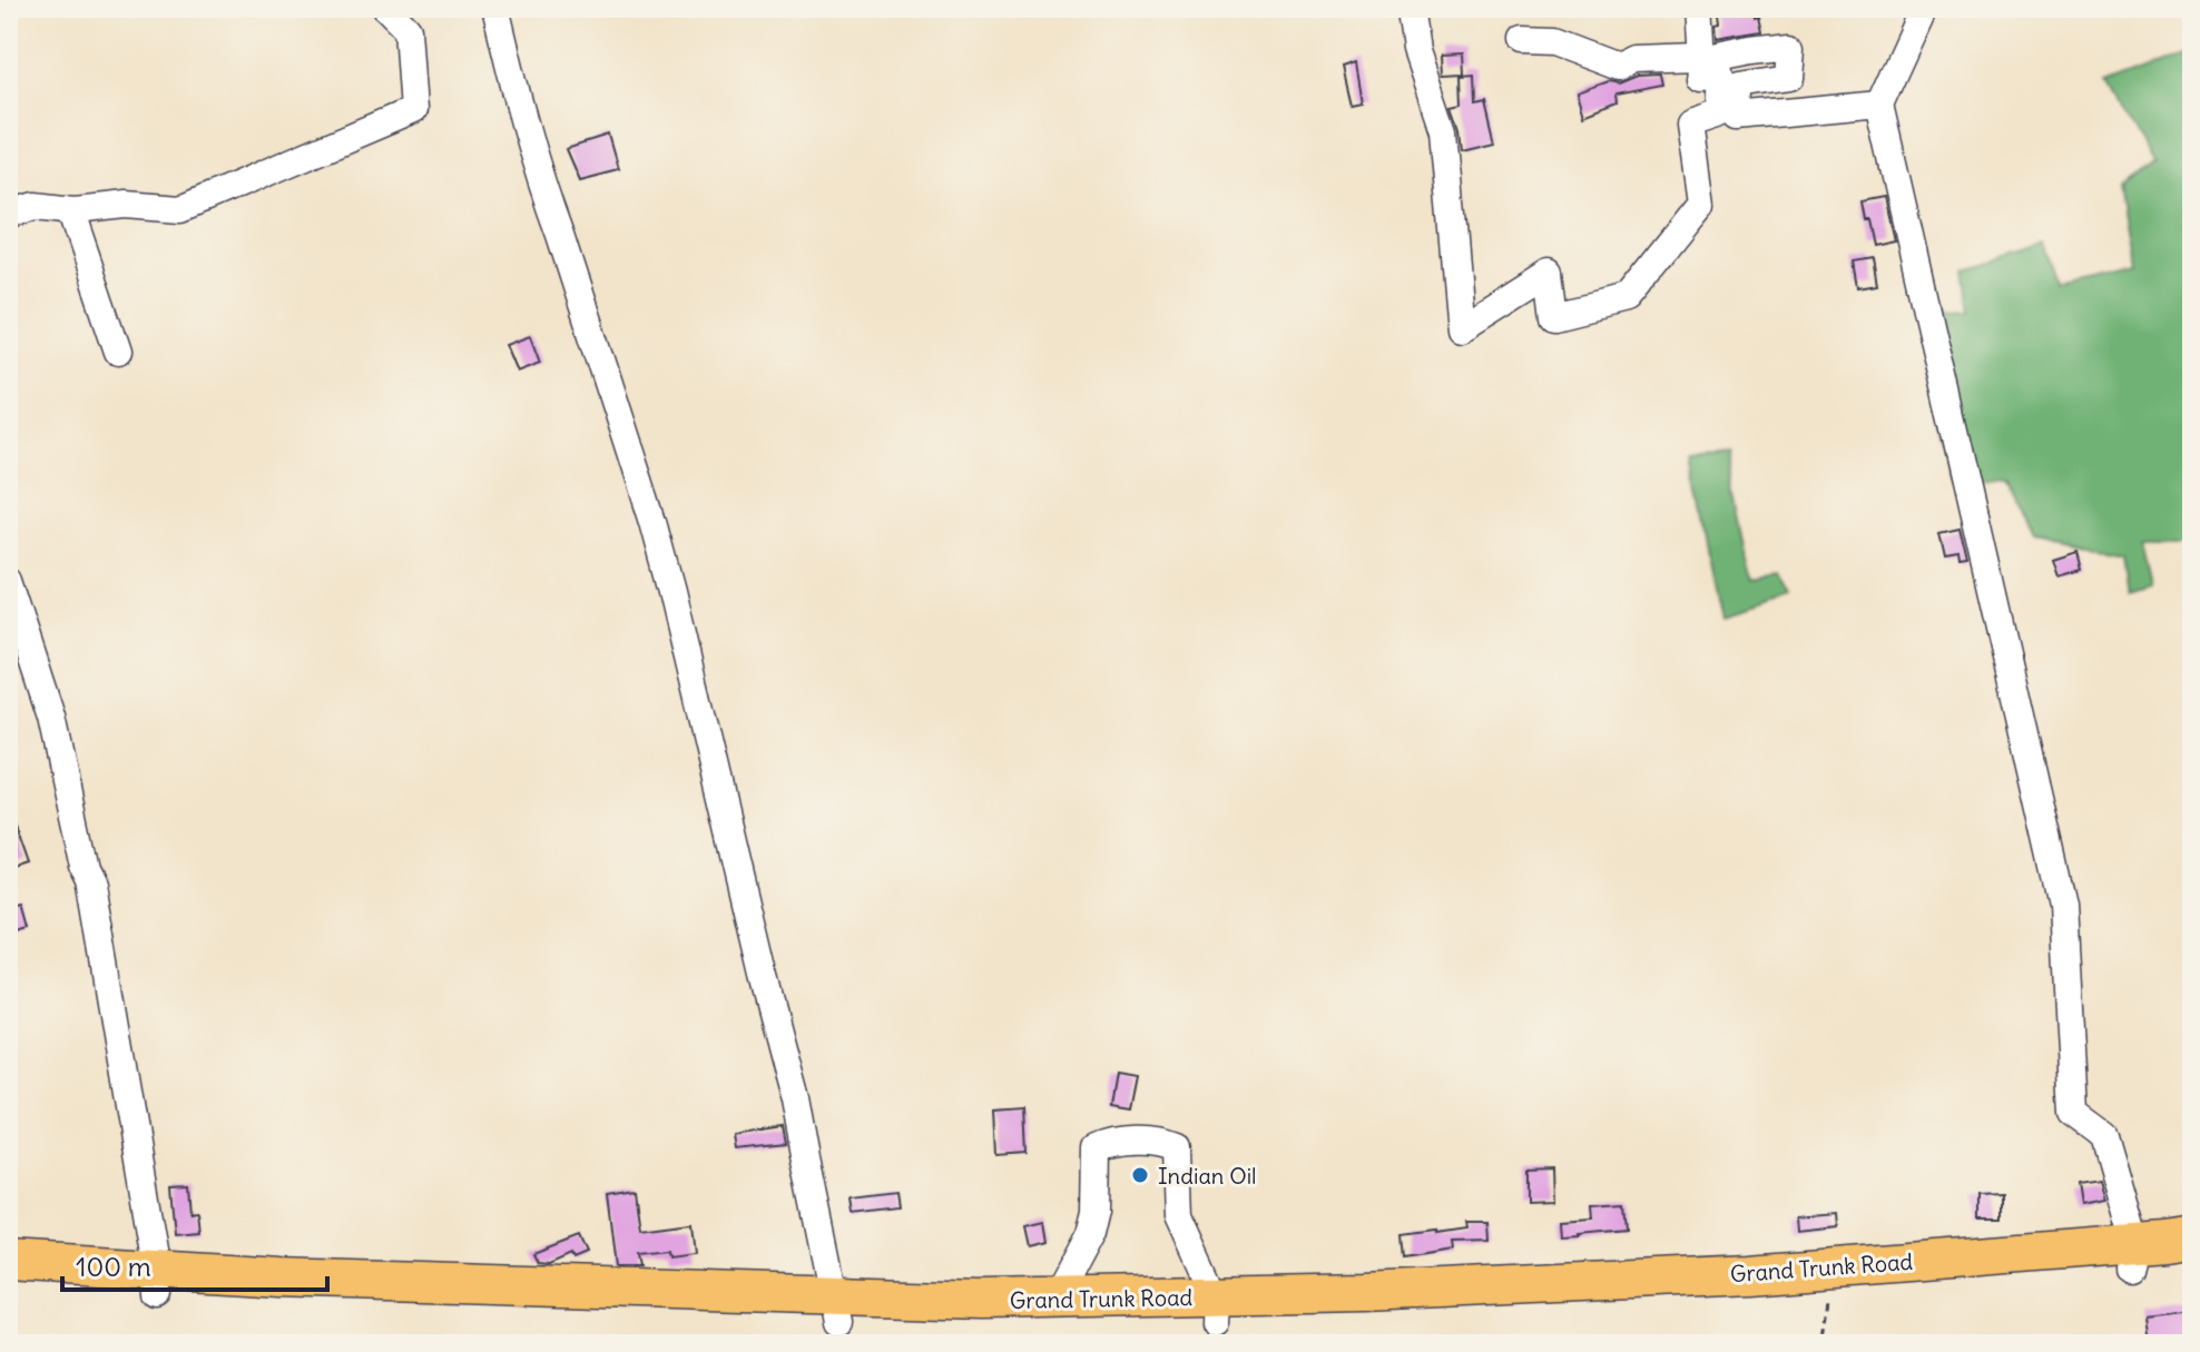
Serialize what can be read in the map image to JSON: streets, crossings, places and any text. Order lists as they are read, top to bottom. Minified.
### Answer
{"streets":{"highway":["Grand Trunk Road"]},"places":["Indian Oil"],"scale_bar":"100 m"}
